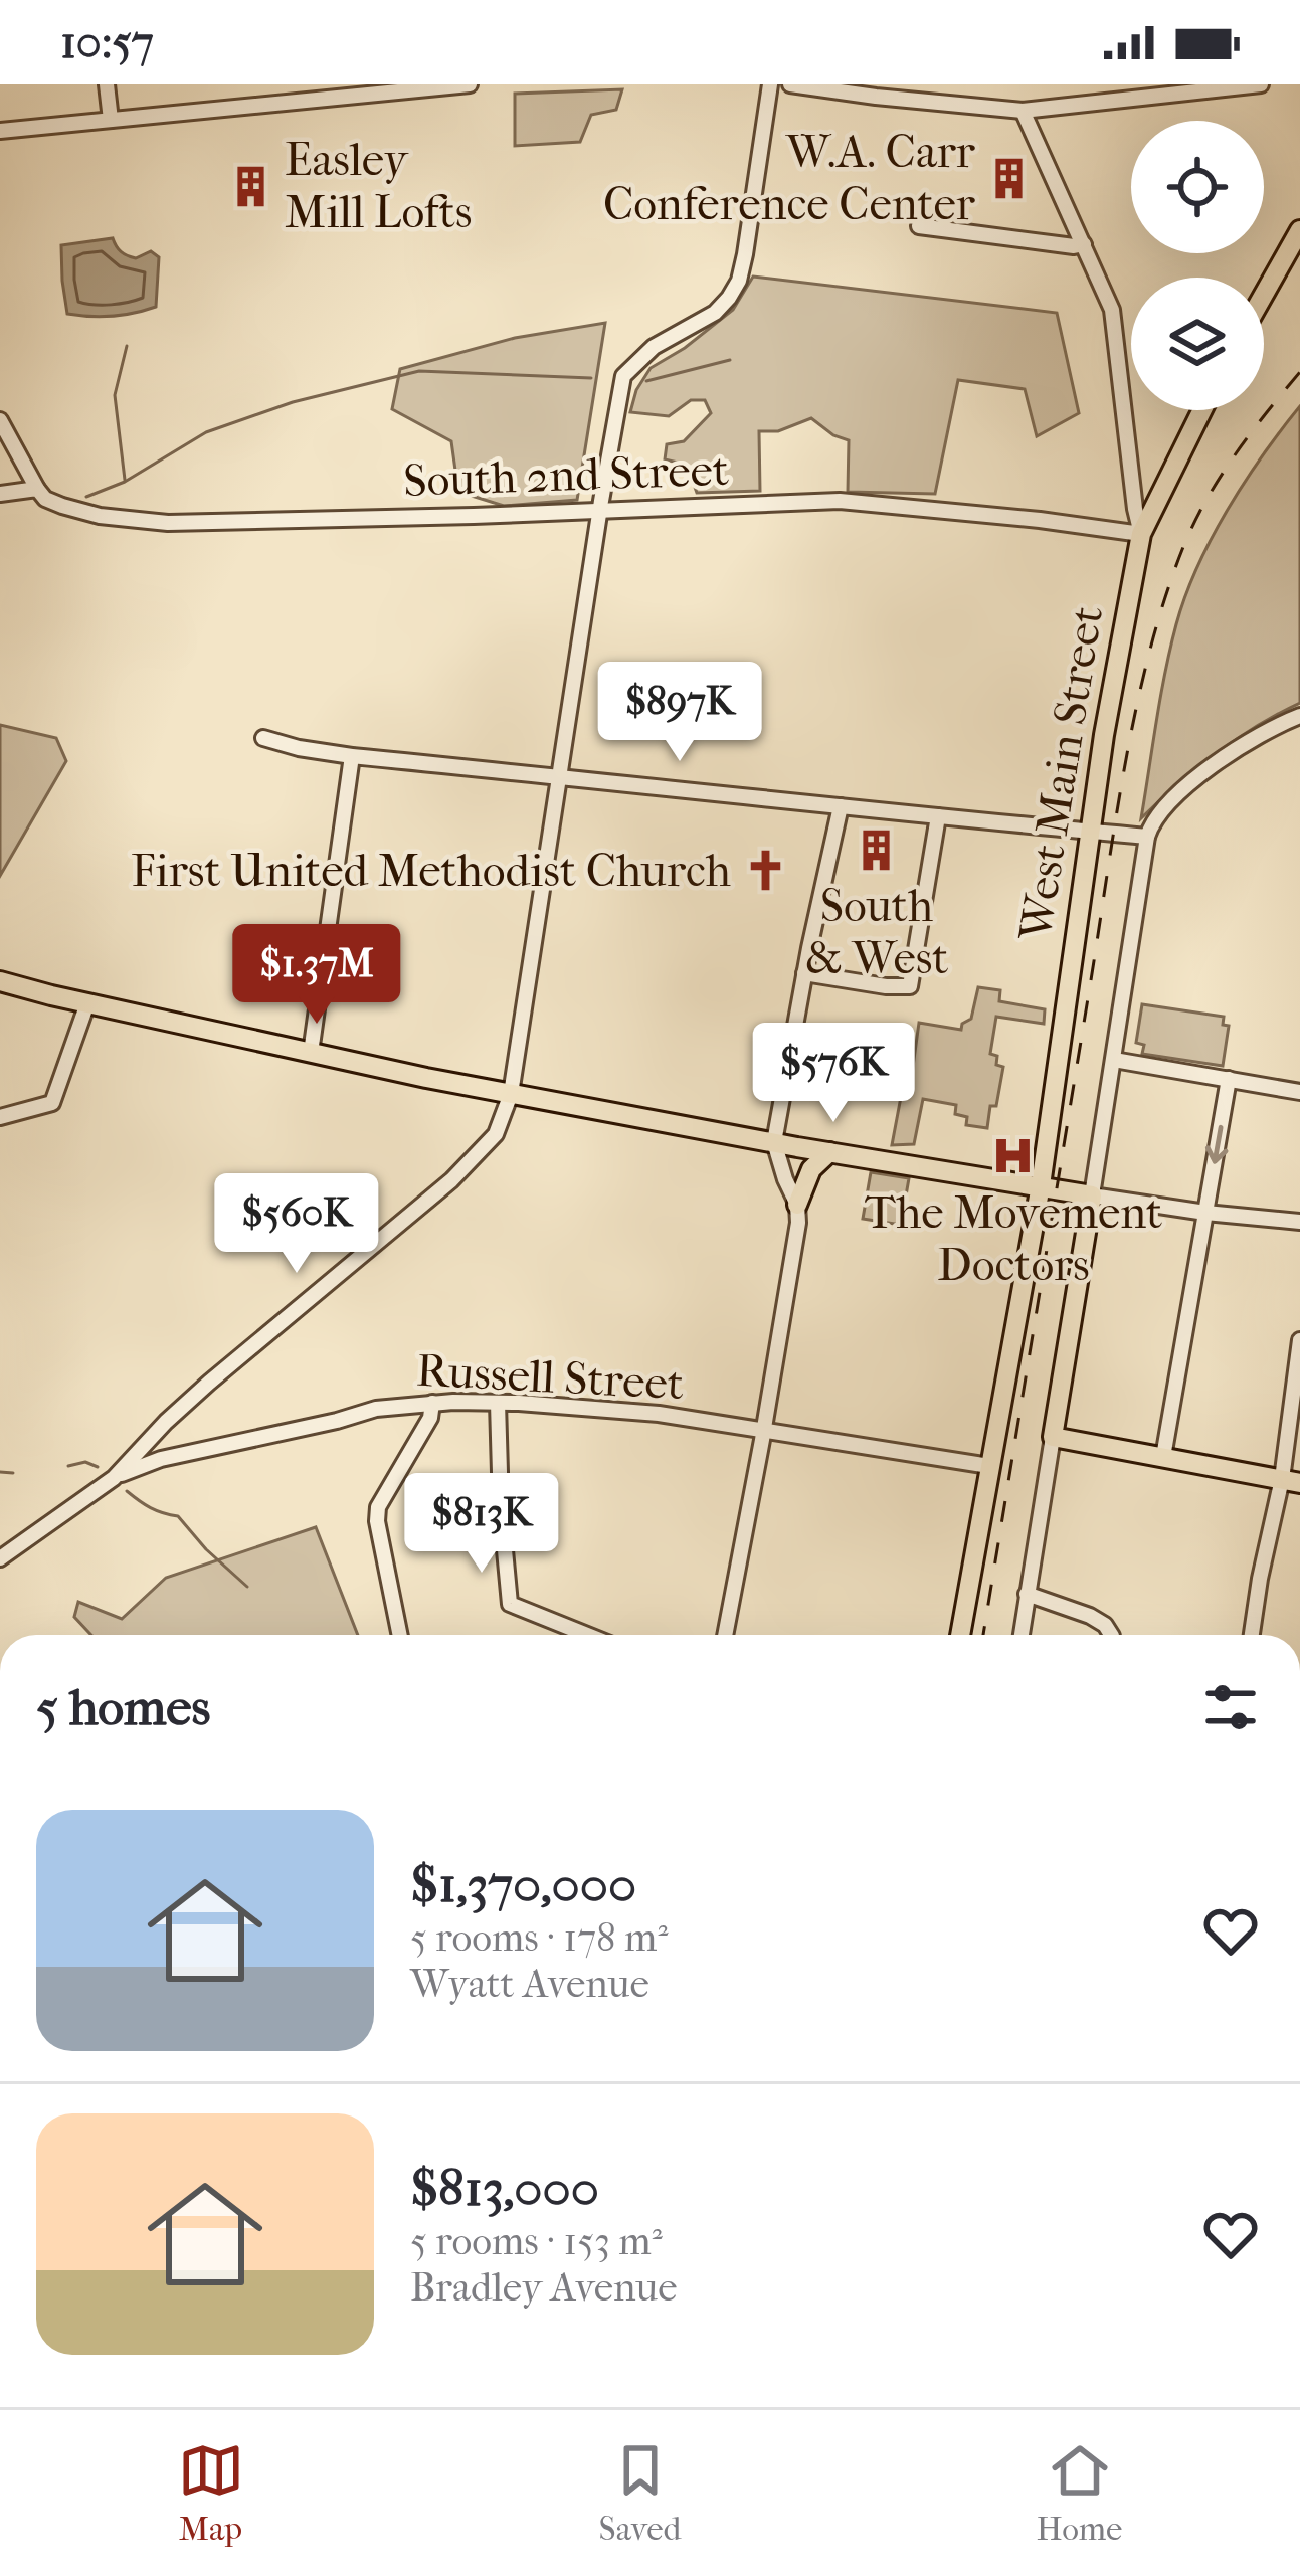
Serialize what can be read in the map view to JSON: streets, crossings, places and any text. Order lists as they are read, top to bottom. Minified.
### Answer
{"streets":{"main road":["West Main Street"],"street":["South 2nd Street","Russell Street"]},"crossings":[["South 2nd Street","West Main Street"],["West Main Street","Russell Street"]],"places":{"building":["W.A. Carr Conference Center","Easley Mill Lofts","South & West"],"church":["First United Methodist Church"],"hospital":["The Movement Doctors"]},"page":{"status":"10:57","price":["$897K","$1.37M","$576K","$560K","$813K"],"heading":"5 homes","list":[{"name":"$1,370,000","note":"5 rooms · 178 m² · Wyatt Avenue"},{"name":"$813,000","note":"5 rooms · 153 m² · Bradley Avenue"}],"tabs":["Map","Saved","Home"]}}
